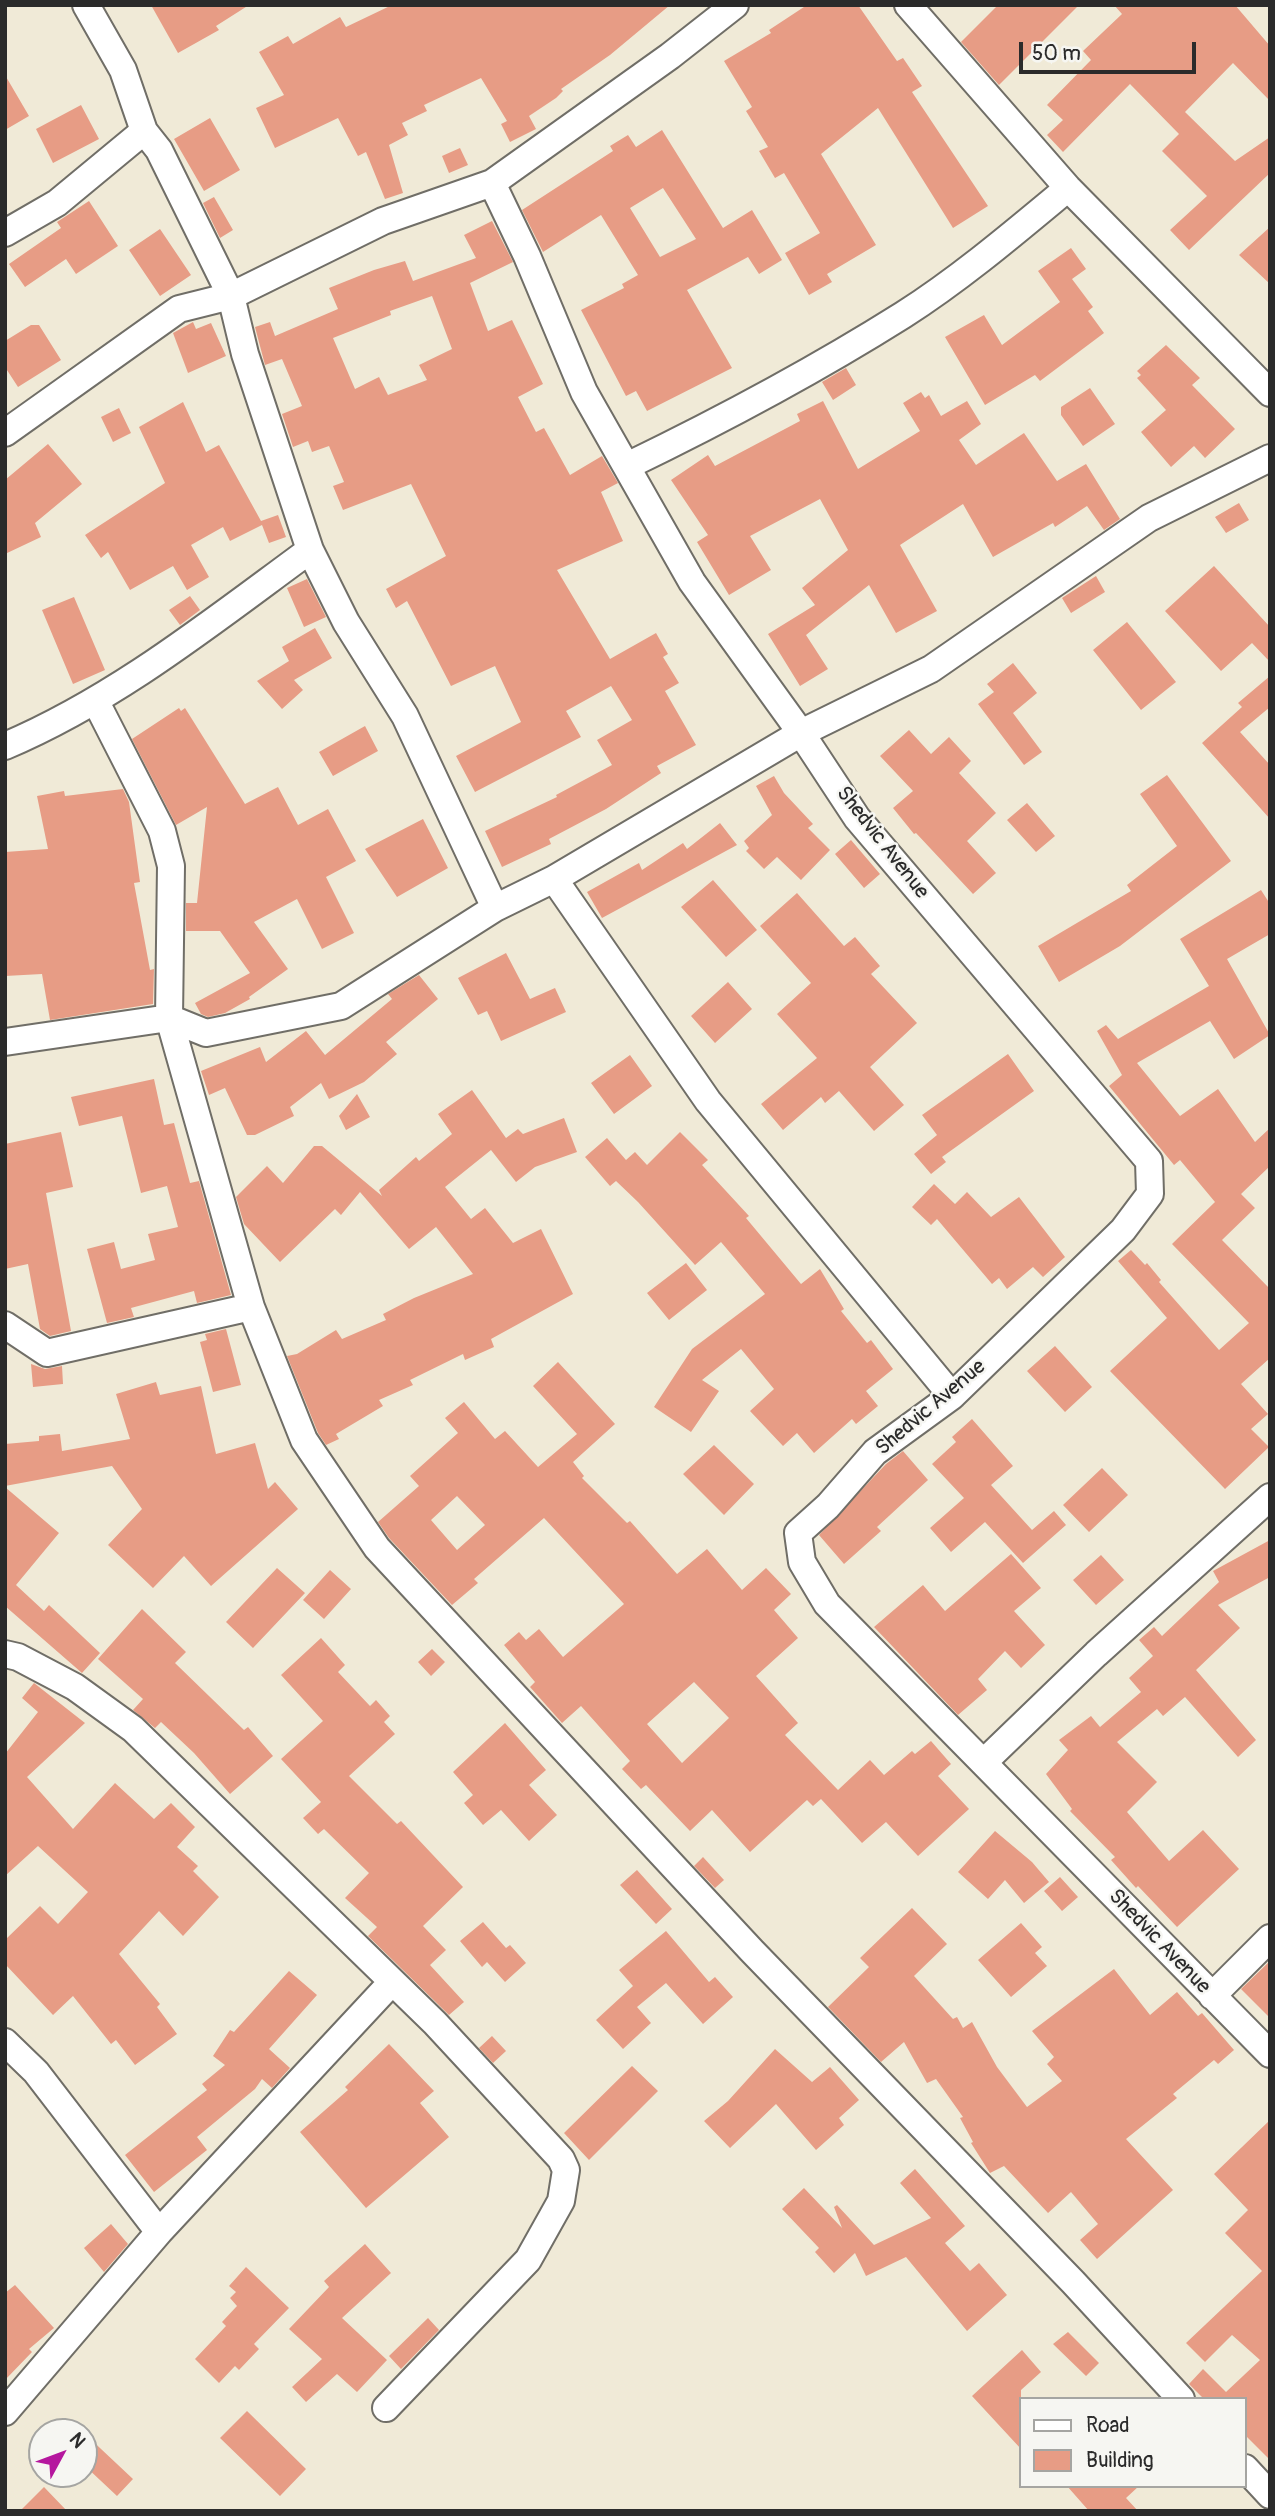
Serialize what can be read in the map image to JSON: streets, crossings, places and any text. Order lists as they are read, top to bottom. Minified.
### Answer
{"streets":{"street":["Shedvic Avenue"]},"legend":["Road","Building"],"scale_bar":"50 m","north":"top right"}
